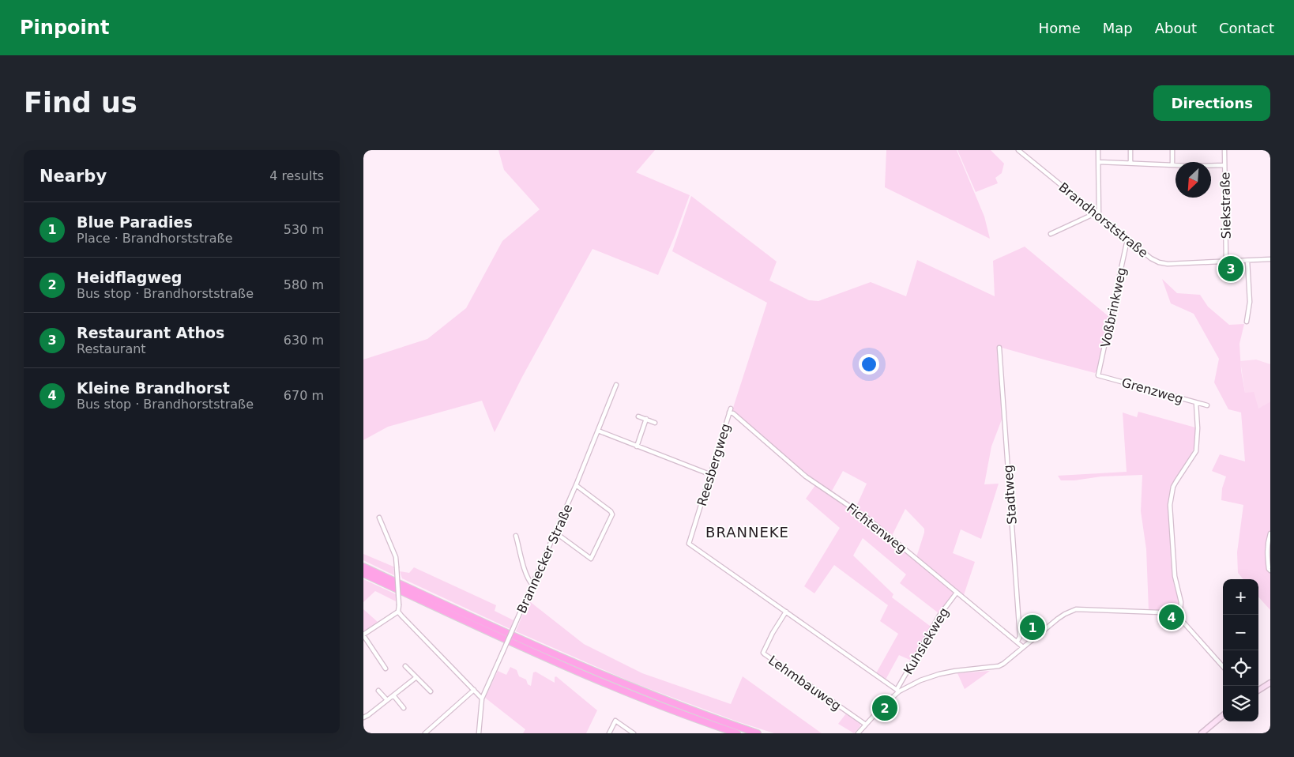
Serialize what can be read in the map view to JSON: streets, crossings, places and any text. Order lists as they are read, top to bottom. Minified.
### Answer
{"streets":{"street":["Siekstraße","Brandhorststraße","Voßbrinkweg","Grenzweg","Reesbergweg","Stadtweg","Fichtenweg","Brannecker Straße","Kuhsiekweg","Lehmbauweg"]},"crossings":[["Siekstraße","Brandhorststraße"],["Brandhorststraße","Voßbrinkweg"],["Voßbrinkweg","Grenzweg"],["Reesbergweg","Fichtenweg"],["Reesbergweg","Lehmbauweg"],["Stadtweg","Fichtenweg"],["Fichtenweg","Kuhsiekweg"]],"districts":["BRANNEKE"],"north":"bottom left","page":{"header":"Pinpoint","nav":["Home","Map","About","Contact"],"buttons":"Directions","title":"Find us","heading":["Nearby","4 results"],"list":[{"mark":"1","name":"Blue Paradies","note":"Place · Brandhorststraße","value":"530 m"},{"mark":"2","name":"Heidflagweg","note":"Bus stop · Brandhorststraße","value":"580 m"},{"mark":"3","name":"Restaurant Athos","note":"Restaurant","value":"630 m"},{"mark":"4","name":"Kleine Brandhorst","note":"Bus stop · Brandhorststraße","value":"670 m"}],"pins":["3","4","1","2"],"map_buttons":["+","−"]}}
